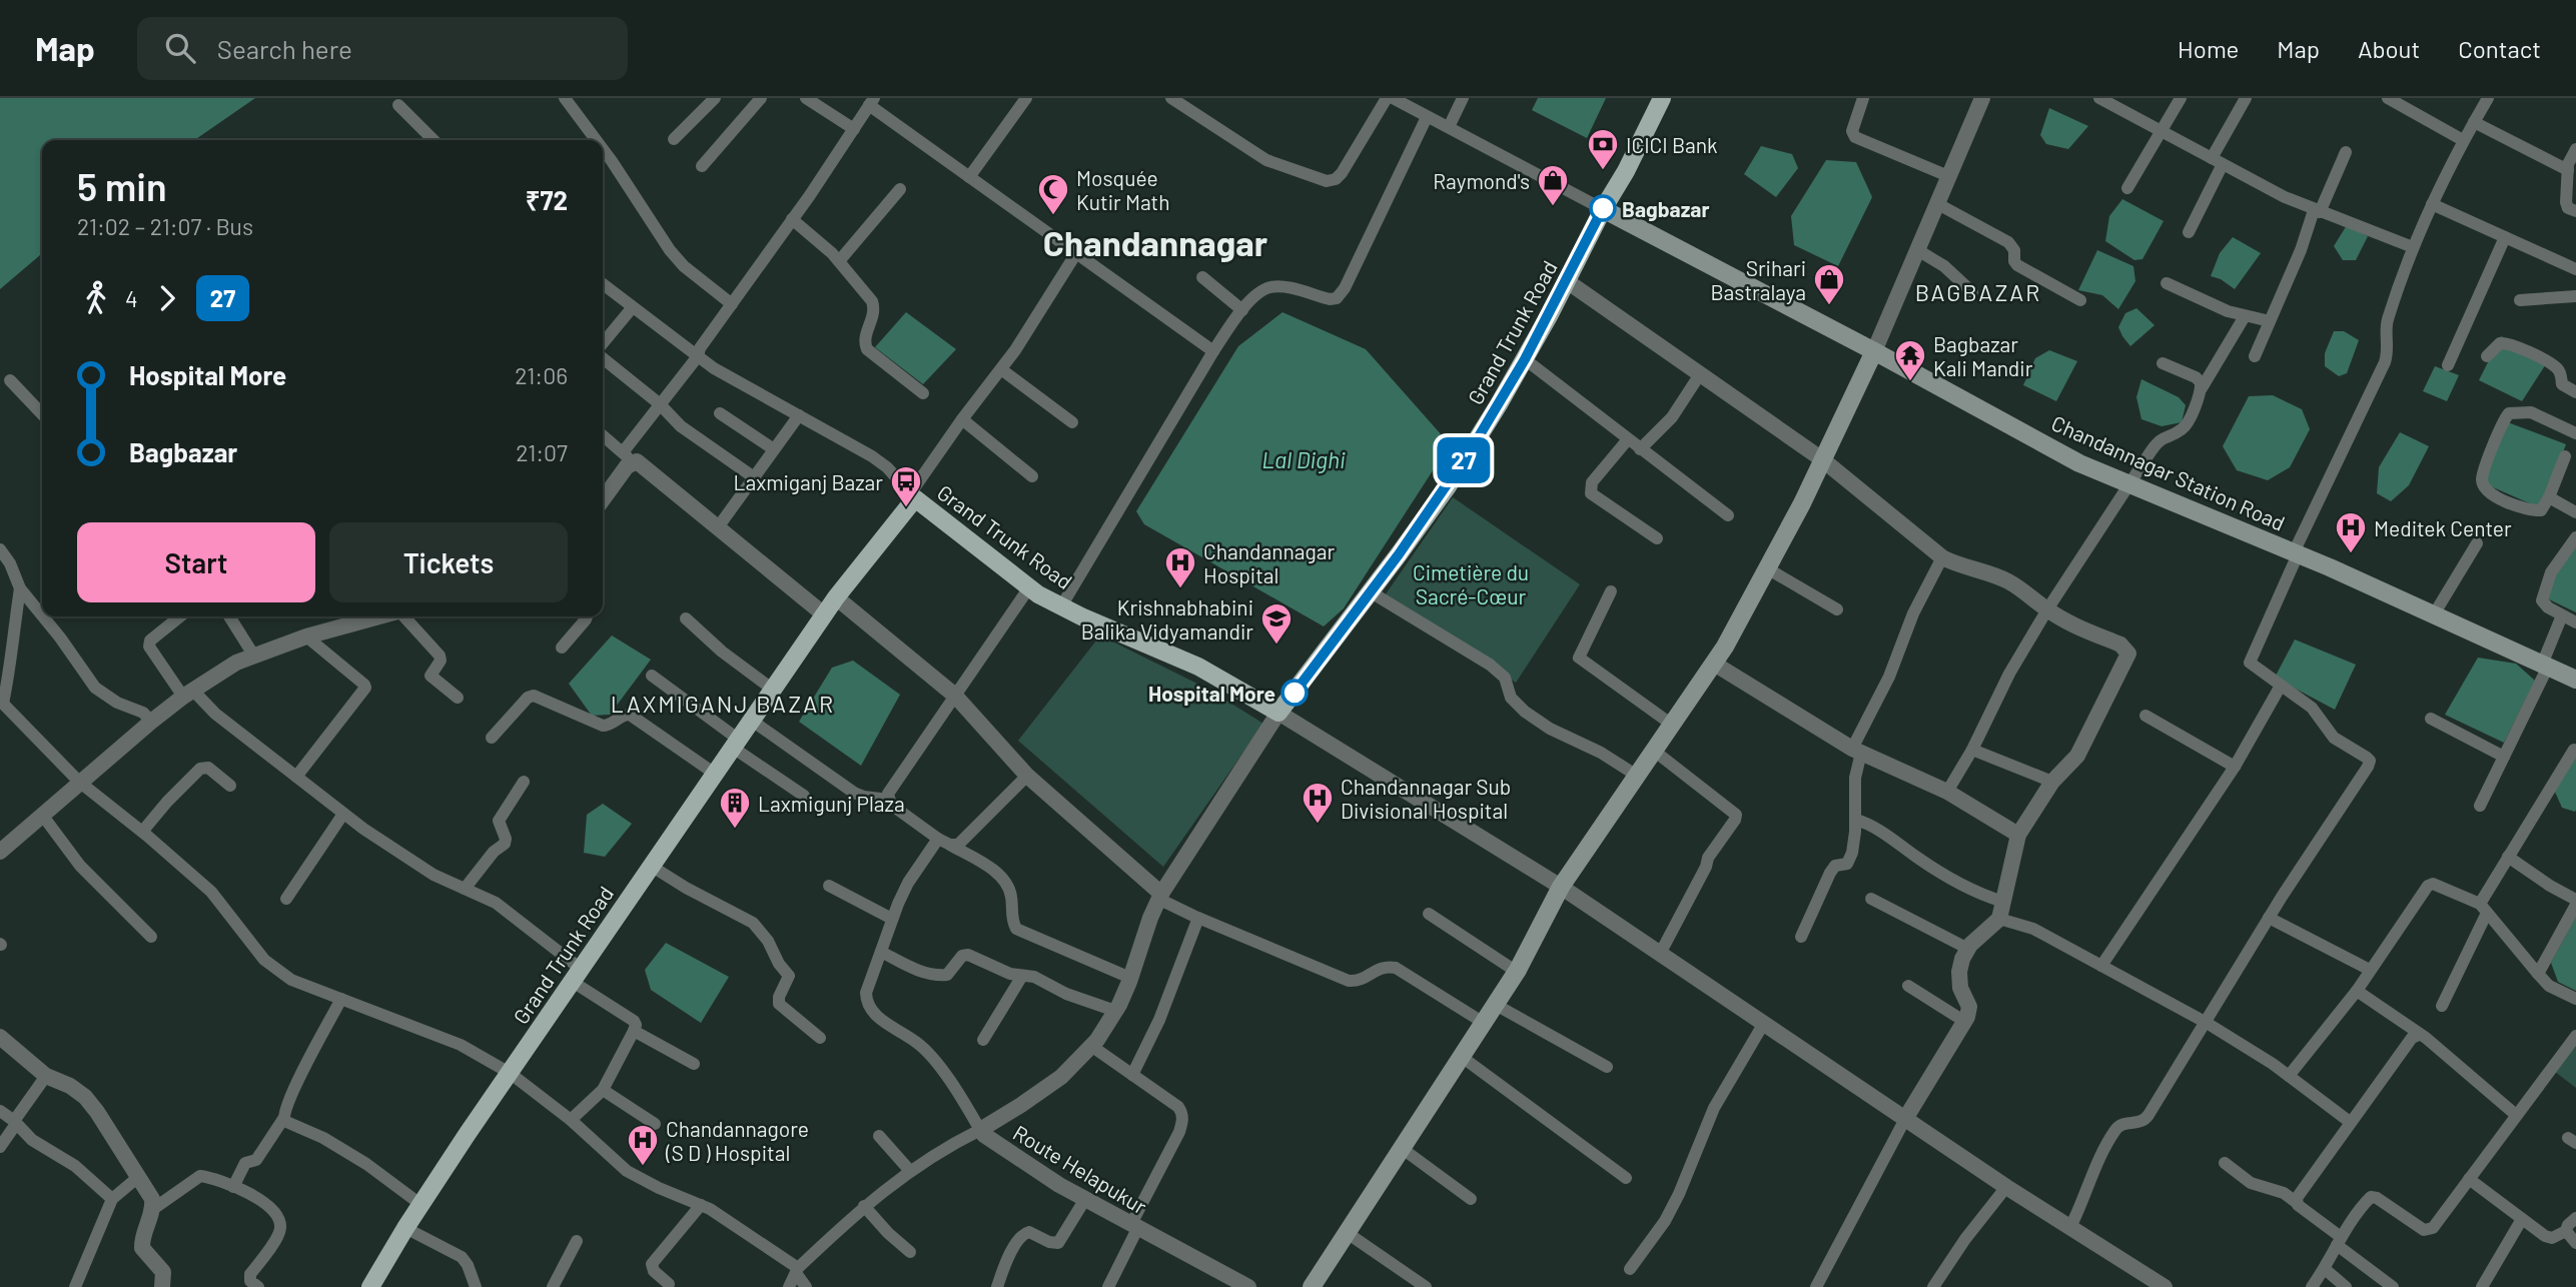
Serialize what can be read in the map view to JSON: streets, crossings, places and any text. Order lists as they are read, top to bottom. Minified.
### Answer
{"streets":{"main road":["Grand Trunk Road","Chandannagar Station Road"],"street":["Route Helapukur"]},"crossings":[["Grand Trunk Road","Chandannagar Station Road"],["Grand Trunk Road","Route Helapukur"]],"districts":["Chandannagar","BAGBAZAR","LAXMIGANJ BAZAR"],"water":["Lal Dighi"],"parks":["Cimetière du Sacré-Cœur"],"places":{"bank":["ICICI Bank"],"shop":["Raymond's","Srihari Bastralaya"],"other":["Bagbazar","Hospital More"],"mosque":["Mosquée Kutir Math"],"temple":["Bagbazar Kali Mandir"],"bus stop":["Laxmiganj Bazar"],"hospital":["Meditek Center","Chandannagar Hospital","Chandannagar Sub Divisional Hospital","Chandannagore (S D ) Hospital"],"school or university":["Krishnabhabini Balika Vidyamandir"],"building":["Laxmigunj Plaza"]},"lines":["bus line 27"],"page":{"header":"Map","search":"Search here","nav":["Home","Map","About","Contact"],"on_map":"27","heading":["5 min","21:02 – 21:07 · Bus","₹72"],"legs":["4","27"],"list":[{"name":"Hospital More","value":"21:06"},{"name":"Bagbazar","value":"21:07"}],"buttons":["Start","Tickets"]}}
